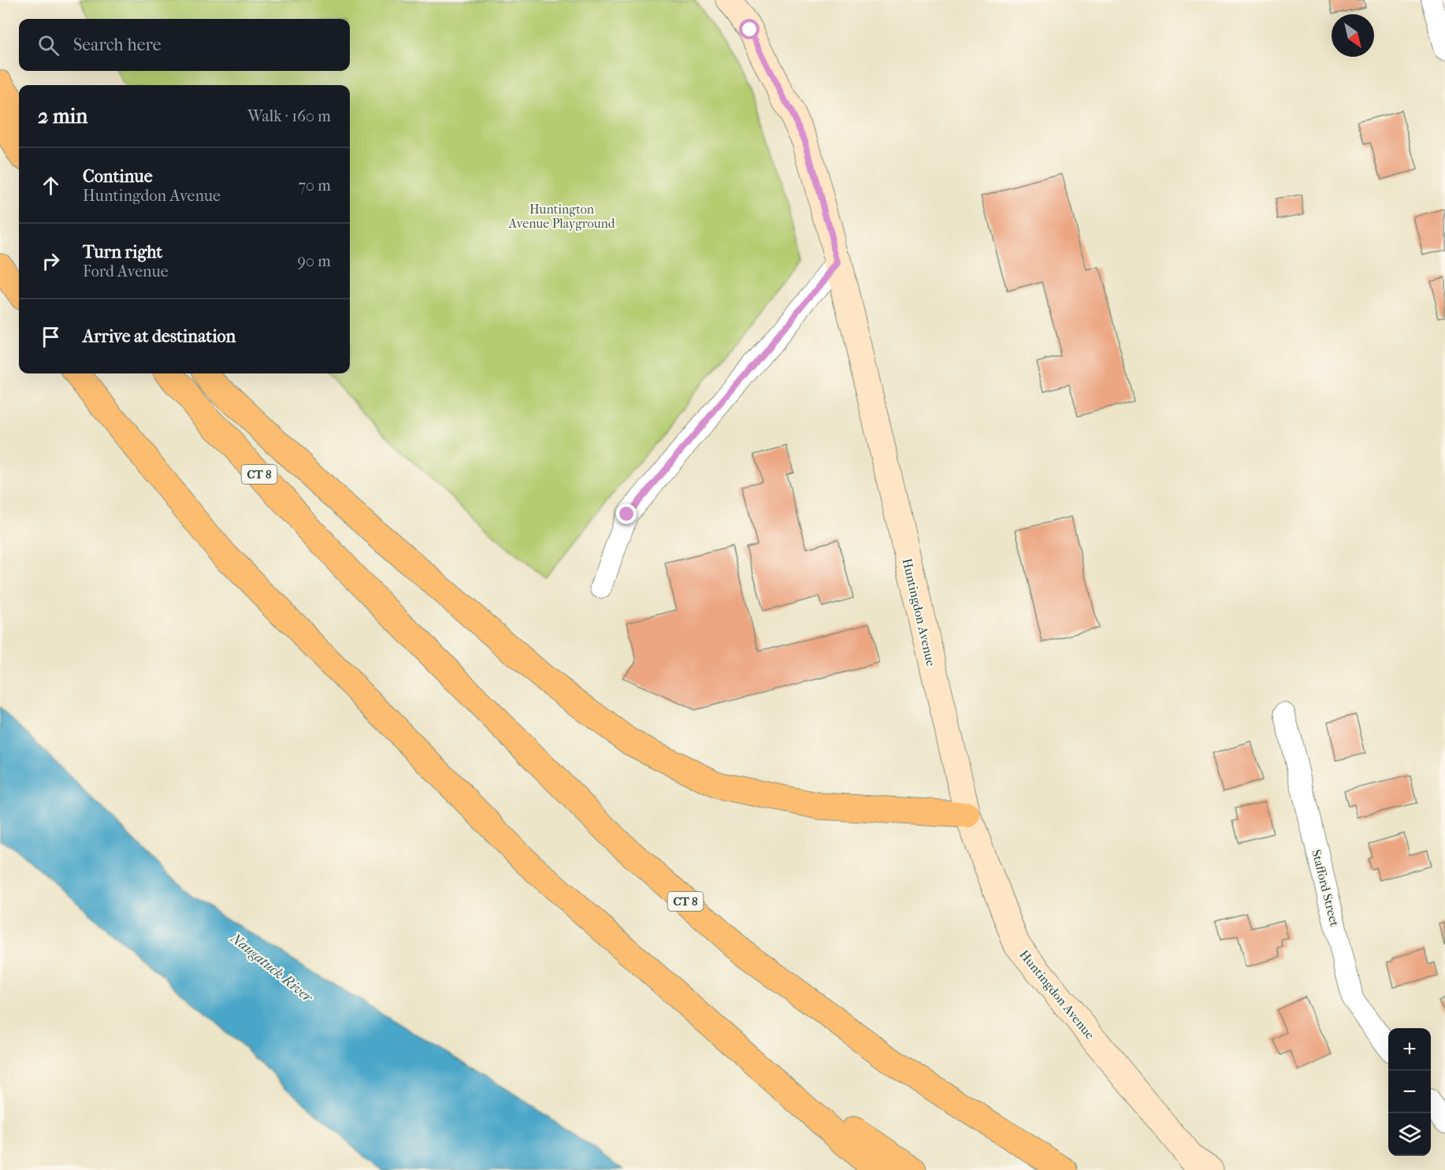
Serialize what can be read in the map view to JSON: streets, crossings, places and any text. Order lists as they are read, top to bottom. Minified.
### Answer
{"streets":{"highway":["CT 8"],"main road":["Huntingdon Avenue"],"street":["Stafford Street"]},"water":["Naugatuck River"],"parks":["Huntington Avenue Playground"],"north":"bottom right","page":{"search":"Search here","heading":["2 min","Walk · 160 m"],"list":[["Continue","Huntingdon Avenue","70 m"],["Turn right","Ford Avenue","90 m"],"Arrive at destination"],"map_buttons":["+","−"]}}
